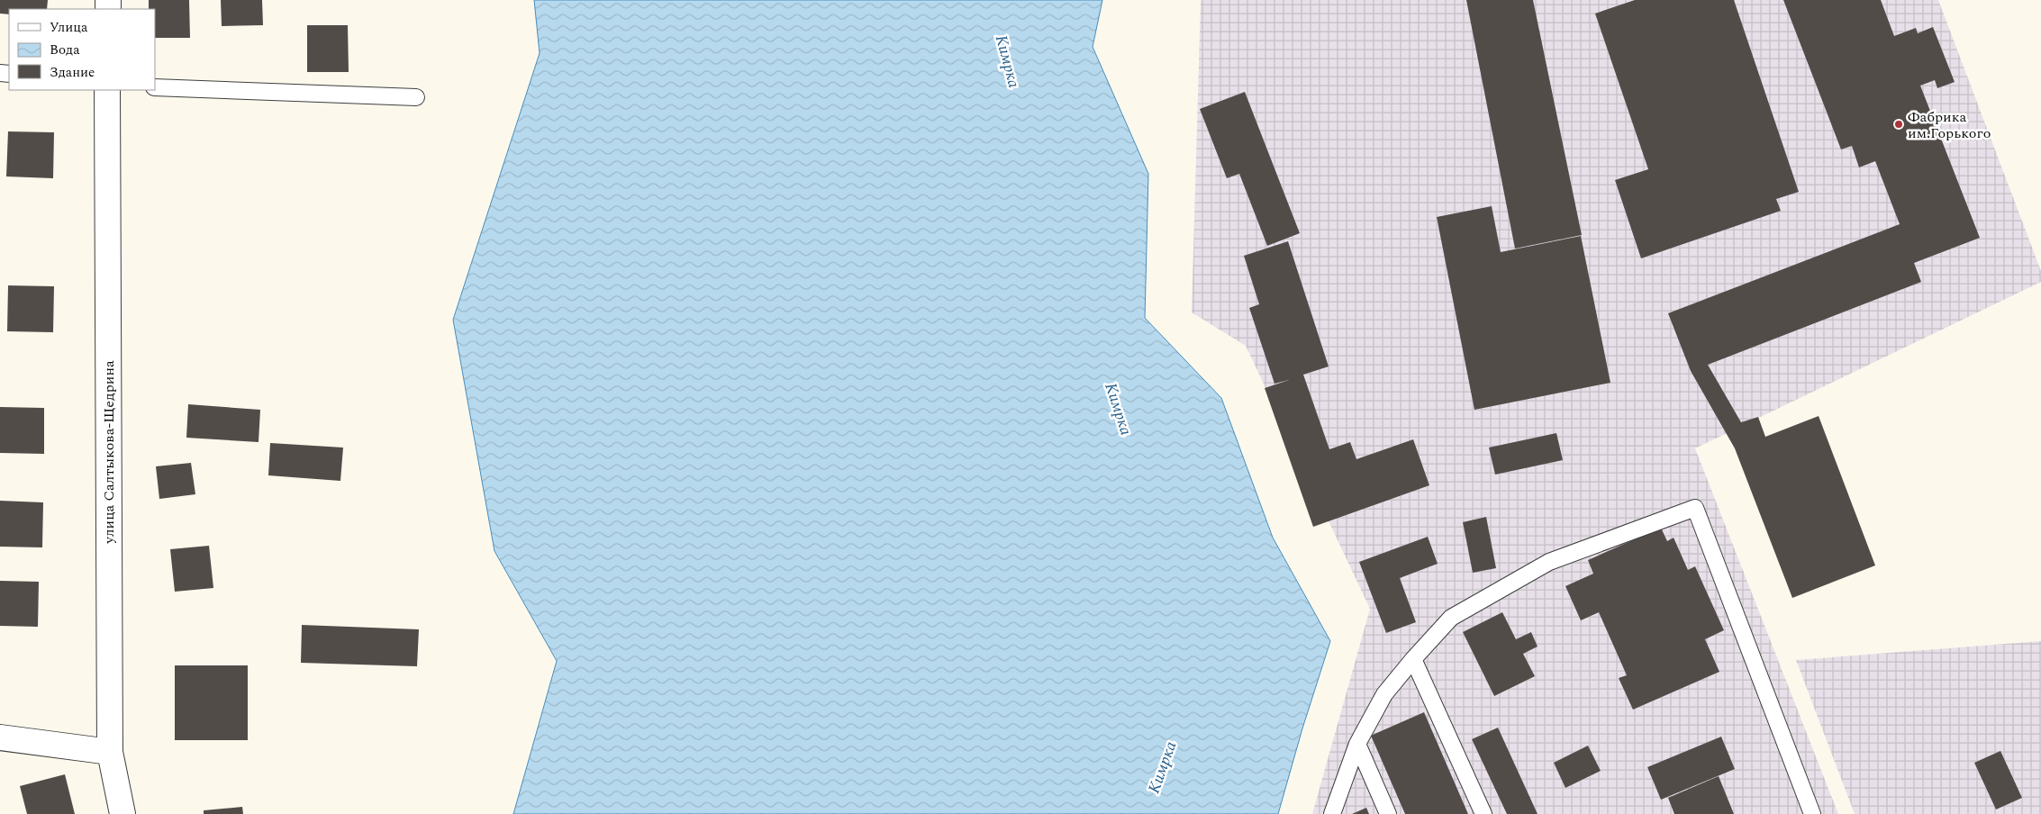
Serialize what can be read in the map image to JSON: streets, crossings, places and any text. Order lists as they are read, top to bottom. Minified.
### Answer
{"streets":{"street":["улица Салтыкова-Щедрина"]},"water":["Кимрка"],"places":["Фабрика им.Горького"],"legend":["Улица","Вода","Здание"]}
